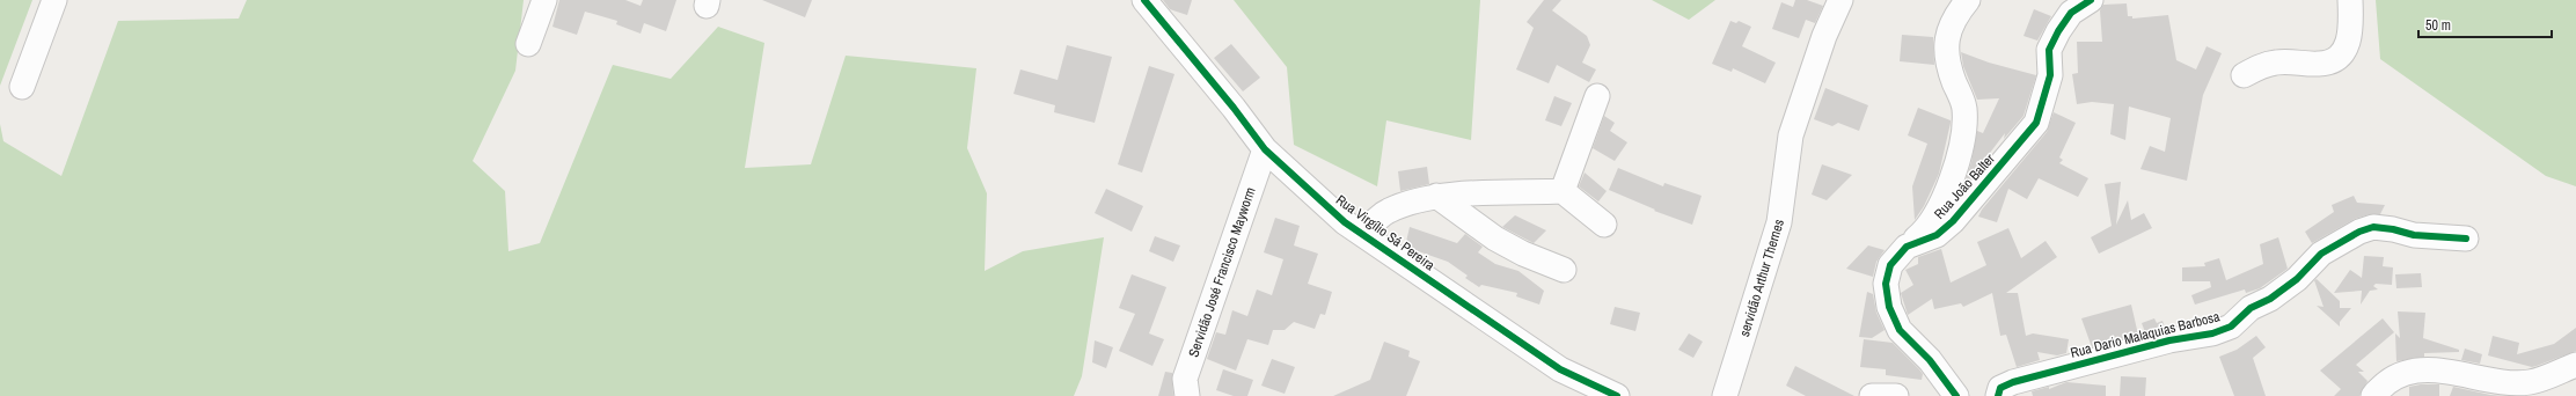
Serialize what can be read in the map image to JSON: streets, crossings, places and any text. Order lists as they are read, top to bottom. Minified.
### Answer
{"streets":{"street":["Rua João Balter","Rua Virgílio Sá Pereira","Servidão José Francisco Mayworm","servidão Arthur Thernes","Rua Dario Malaquias Barbosa"]},"crossings":[["Rua Virgílio Sá Pereira","Servidão José Francisco Mayworm"]],"scale_bar":"50 m"}
